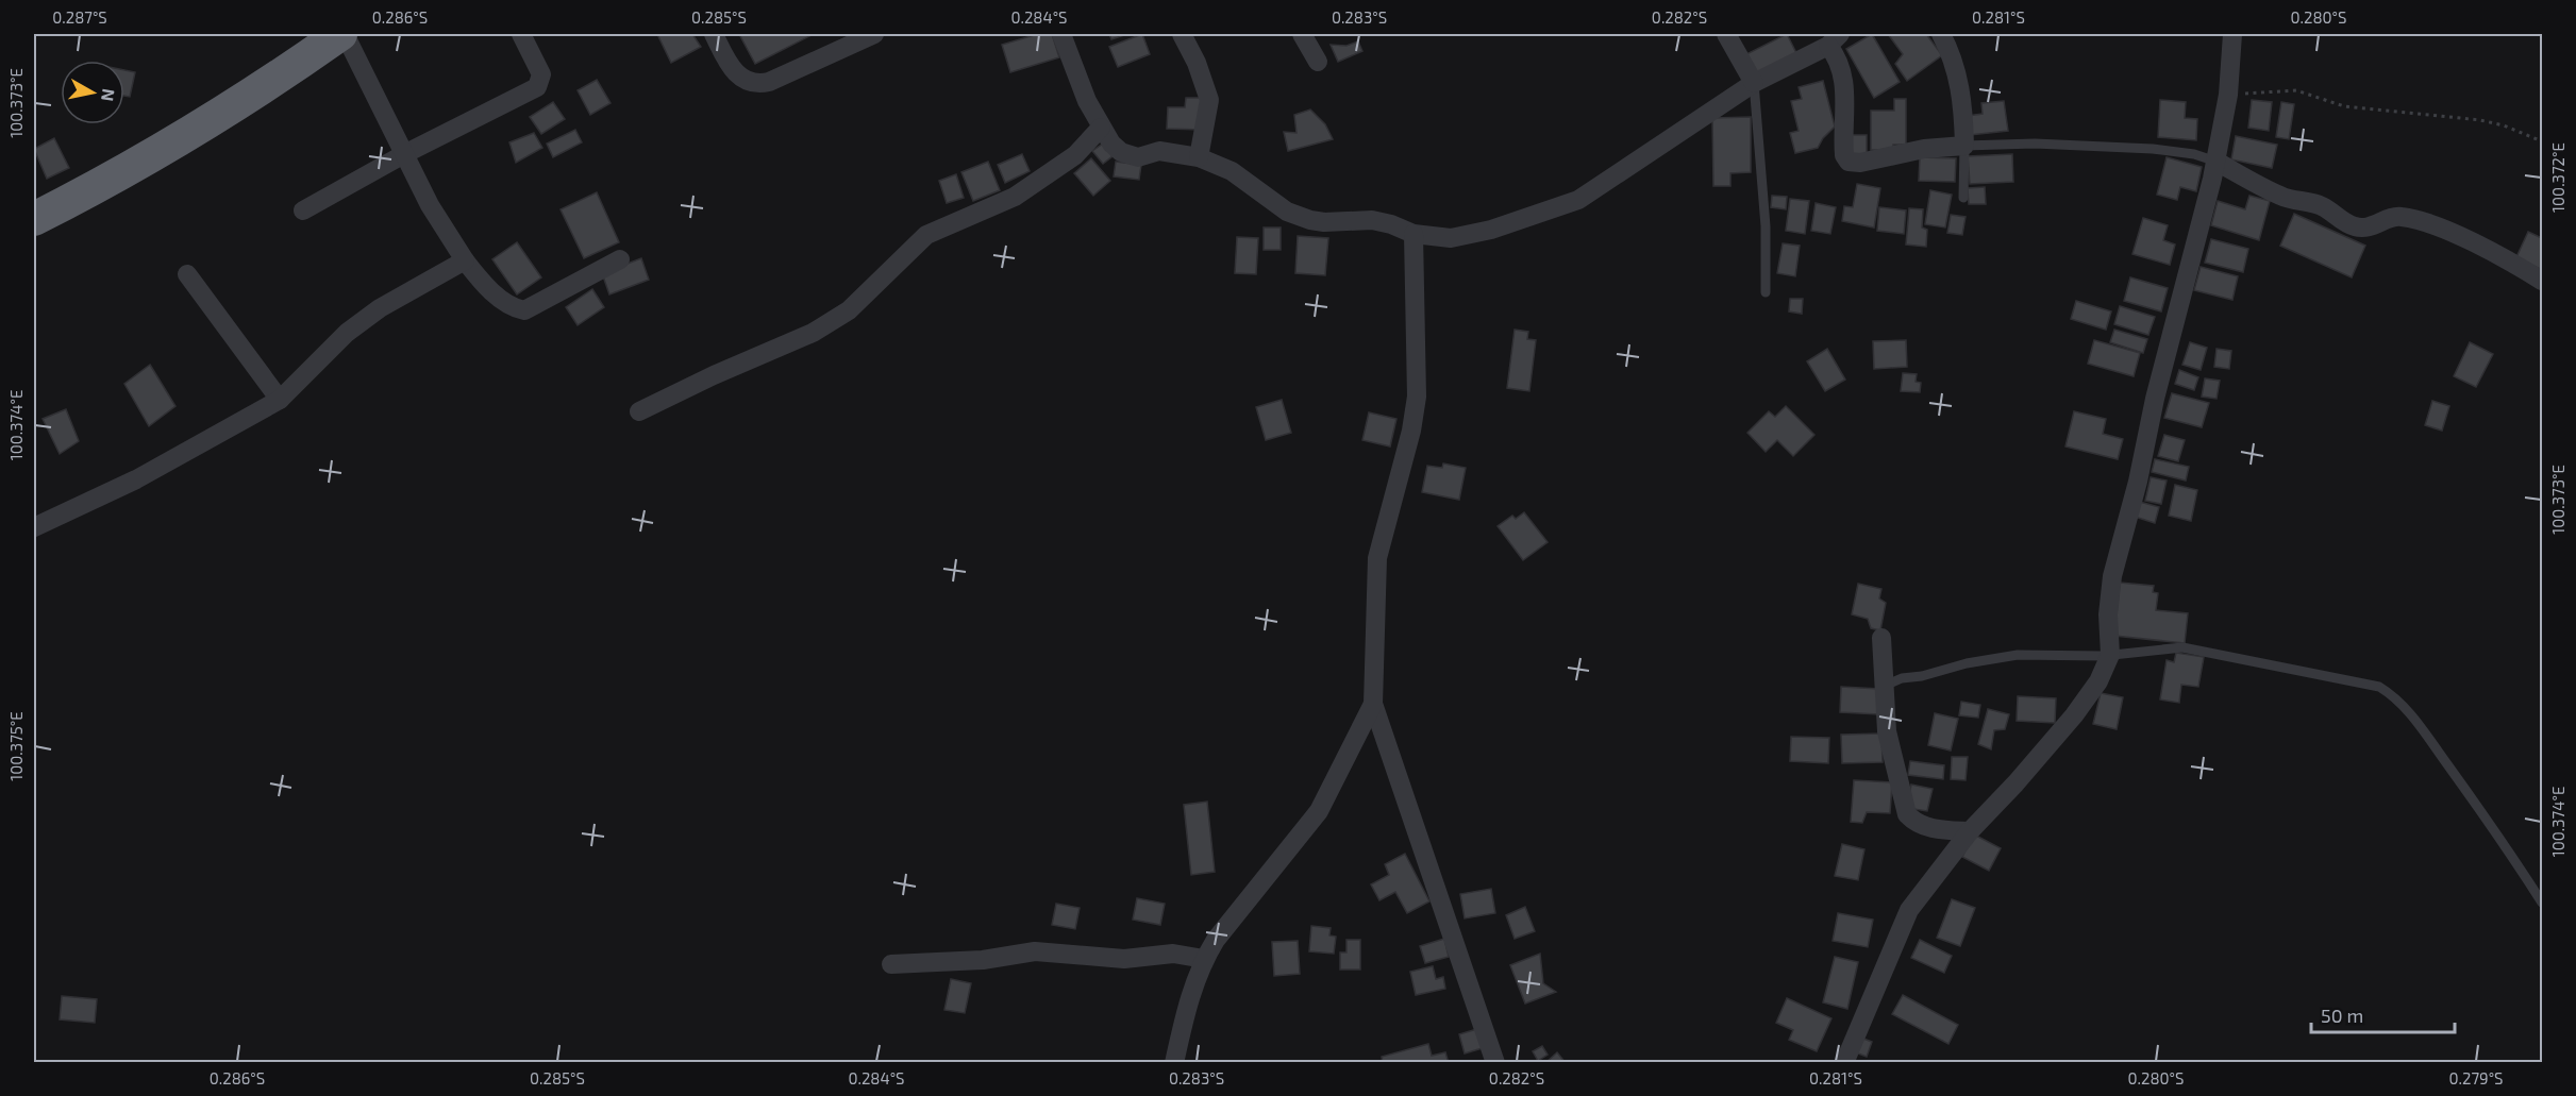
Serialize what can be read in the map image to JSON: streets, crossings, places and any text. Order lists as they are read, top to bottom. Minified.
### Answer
{"scale_bar":"50 m","north":"right","coordinates":["0.287°S","0.286°S","0.285°S","0.284°S","0.283°S","0.282°S","0.281°S","0.280°S","100.373°E","100.372°E","100.374°E","100.375°E","0.279°S"]}
